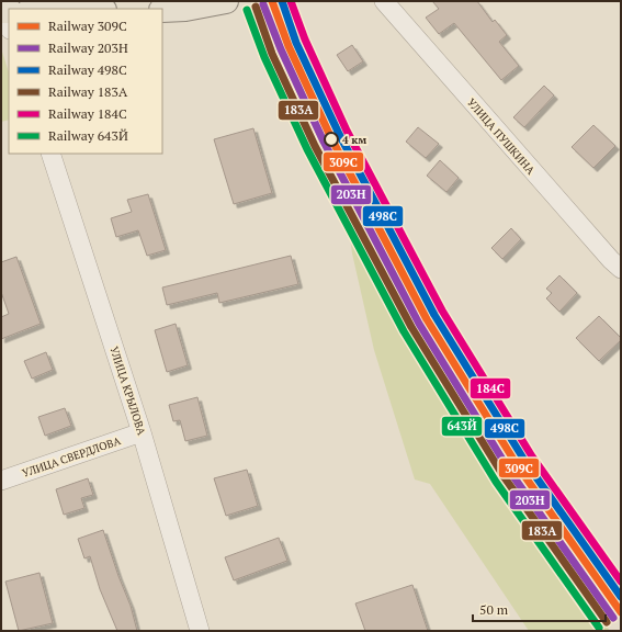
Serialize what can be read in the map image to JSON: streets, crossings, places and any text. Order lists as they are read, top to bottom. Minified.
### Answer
{"streets":{"street":["УЛИЦА ПУШКИНА","УЛИЦА КРЫЛОВА","УЛИЦА СВЕРДЛОВА"]},"crossings":[["УЛИЦА КРЫЛОВА","УЛИЦА СВЕРДЛОВА"]],"places":["4 км"],"lines":["rail line 309С","rail line 498С","rail line 184С","rail line 203Н","rail line 183А","rail line 643Й"],"legend":["Railway 309С","Railway 203Н","Railway 498С","Railway 183А","Railway 184С","Railway 643Й"],"scale_bar":"50 m"}
